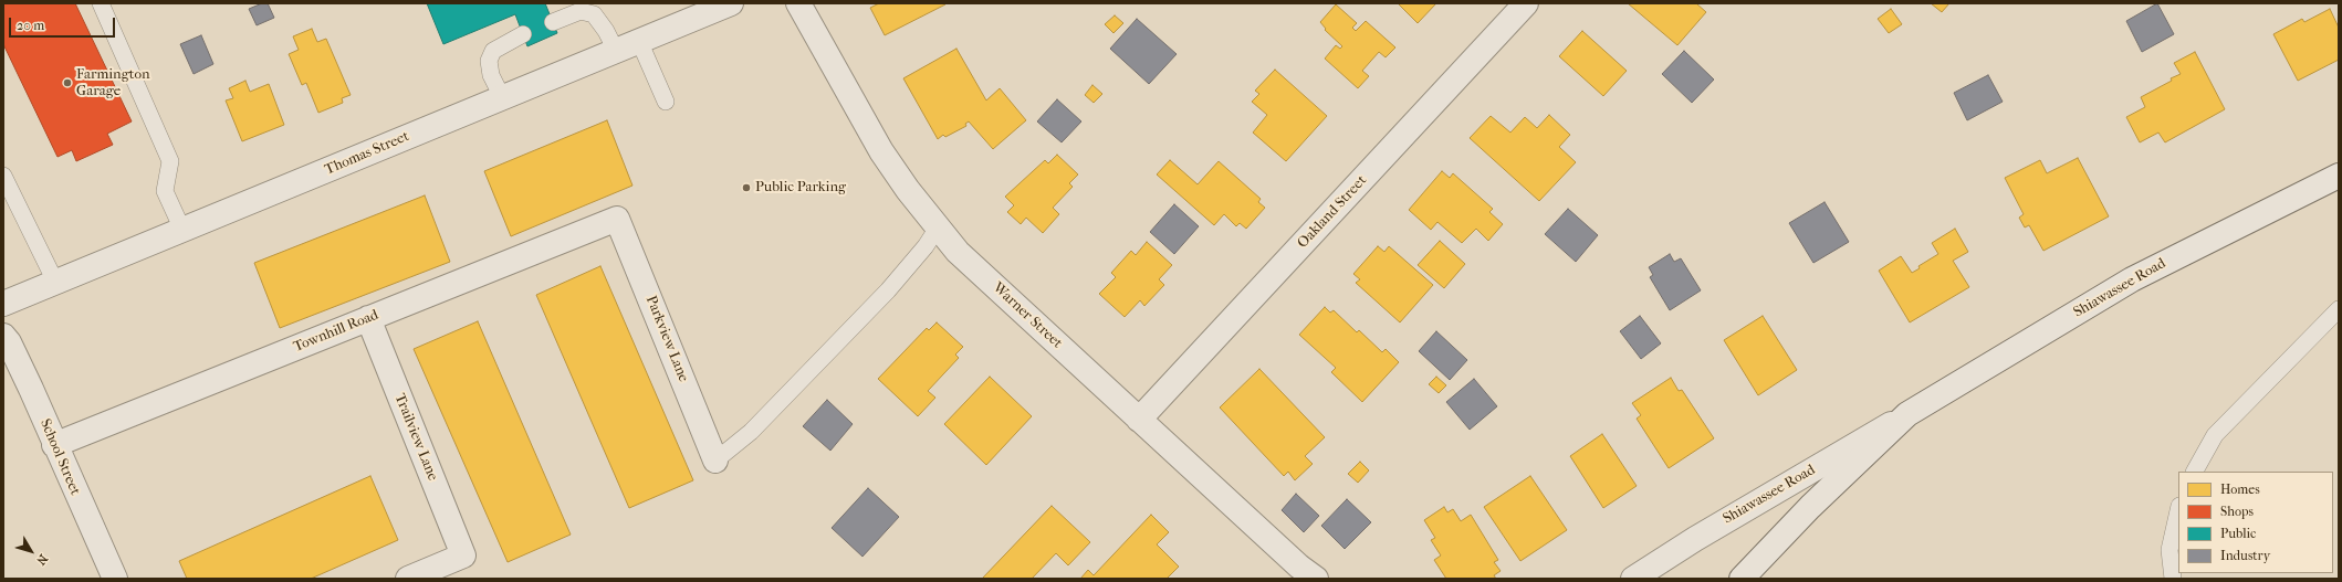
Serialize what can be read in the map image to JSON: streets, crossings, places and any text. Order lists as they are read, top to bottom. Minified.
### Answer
{"streets":{"street":["Thomas Street","Oakland Street","Shiawassee Road","Warner Street","Townhill Road","Parkview Lane","Trailview Lane","School Street"]},"crossings":[["Oakland Street","Warner Street"],["Townhill Road","Parkview Lane"],["Townhill Road","Trailview Lane"],["Townhill Road","School Street"]],"places":["Farmington Garage","Public Parking"],"legend":["Homes","Shops","Public","Industry"],"scale_bar":"20 m","north":"bottom right"}
